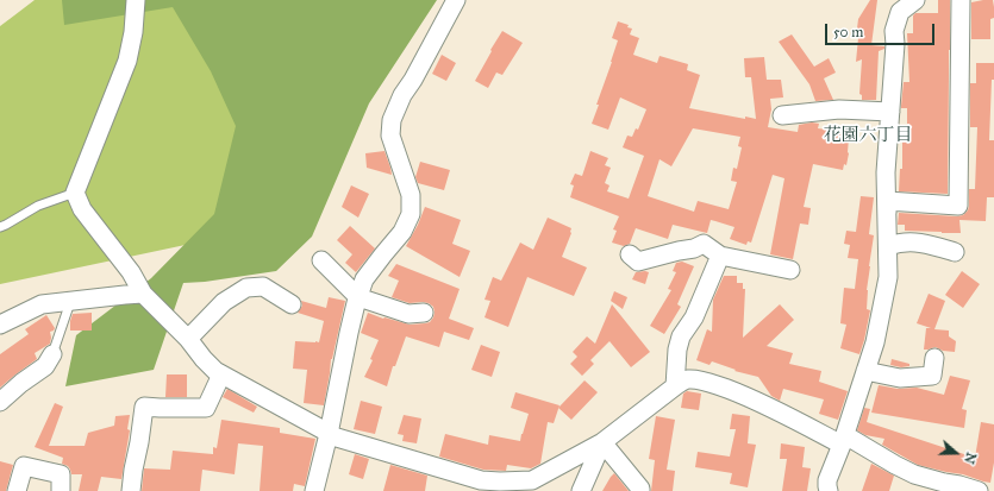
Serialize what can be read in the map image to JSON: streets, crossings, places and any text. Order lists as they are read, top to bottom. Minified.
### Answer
{"districts":["花園六丁目"],"scale_bar":"50 m","north":"right"}
